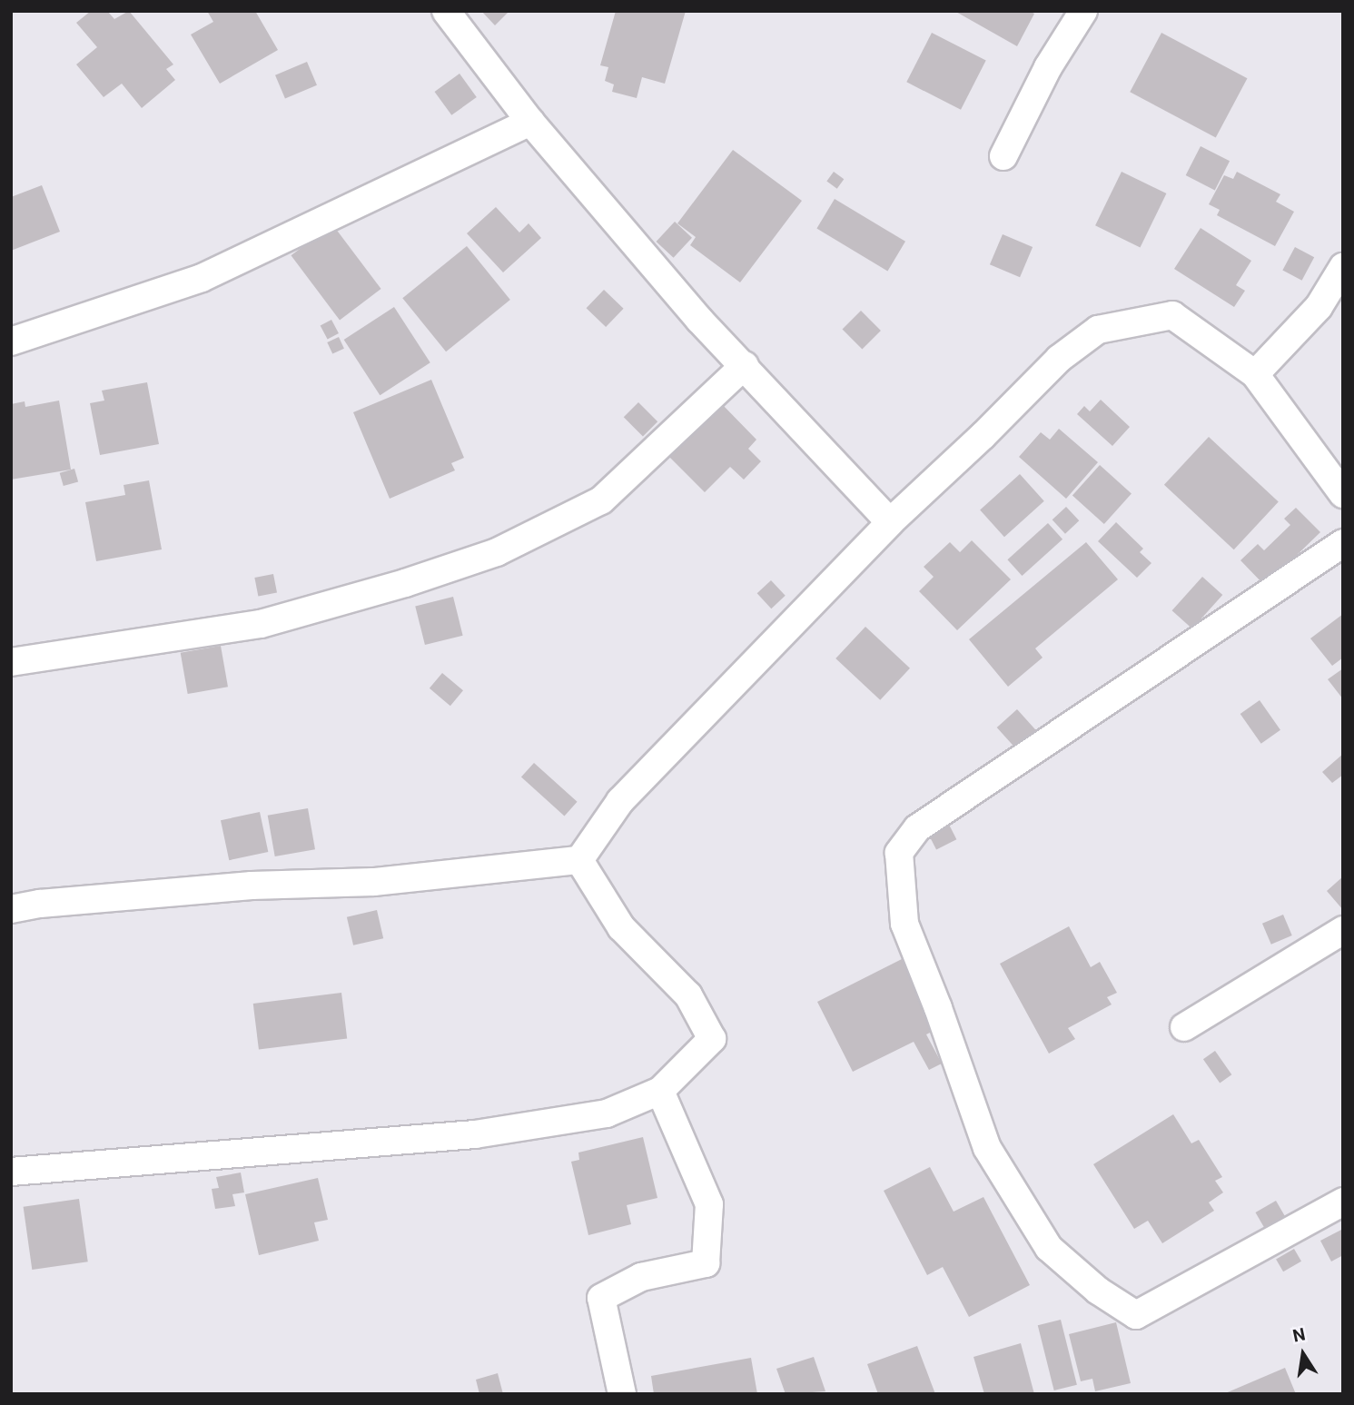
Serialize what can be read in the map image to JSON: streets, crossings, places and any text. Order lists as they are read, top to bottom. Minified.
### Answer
{"north":"top"}
